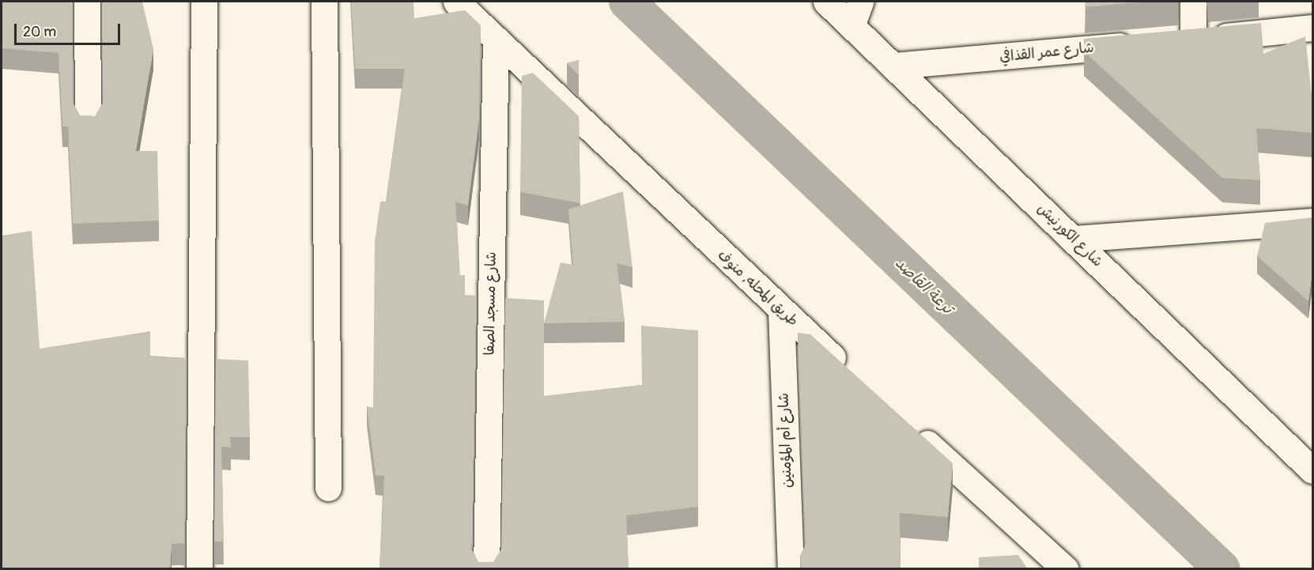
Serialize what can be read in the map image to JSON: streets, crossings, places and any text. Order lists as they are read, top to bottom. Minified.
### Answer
{"streets":{"street":["شارع عمر القذافي","شارع الكورنيش","طريق المحله, منوف","شارع مسجد الصفا","شارع أم المؤمنين"]},"crossings":[["شارع عمر القذافي","شارع الكورنيش"],["طريق المحله, منوف","شارع مسجد الصفا"],["طريق المحله, منوف","شارع أم المؤمنين"]],"water":["ترعة القاصد"],"scale_bar":"20 m"}
